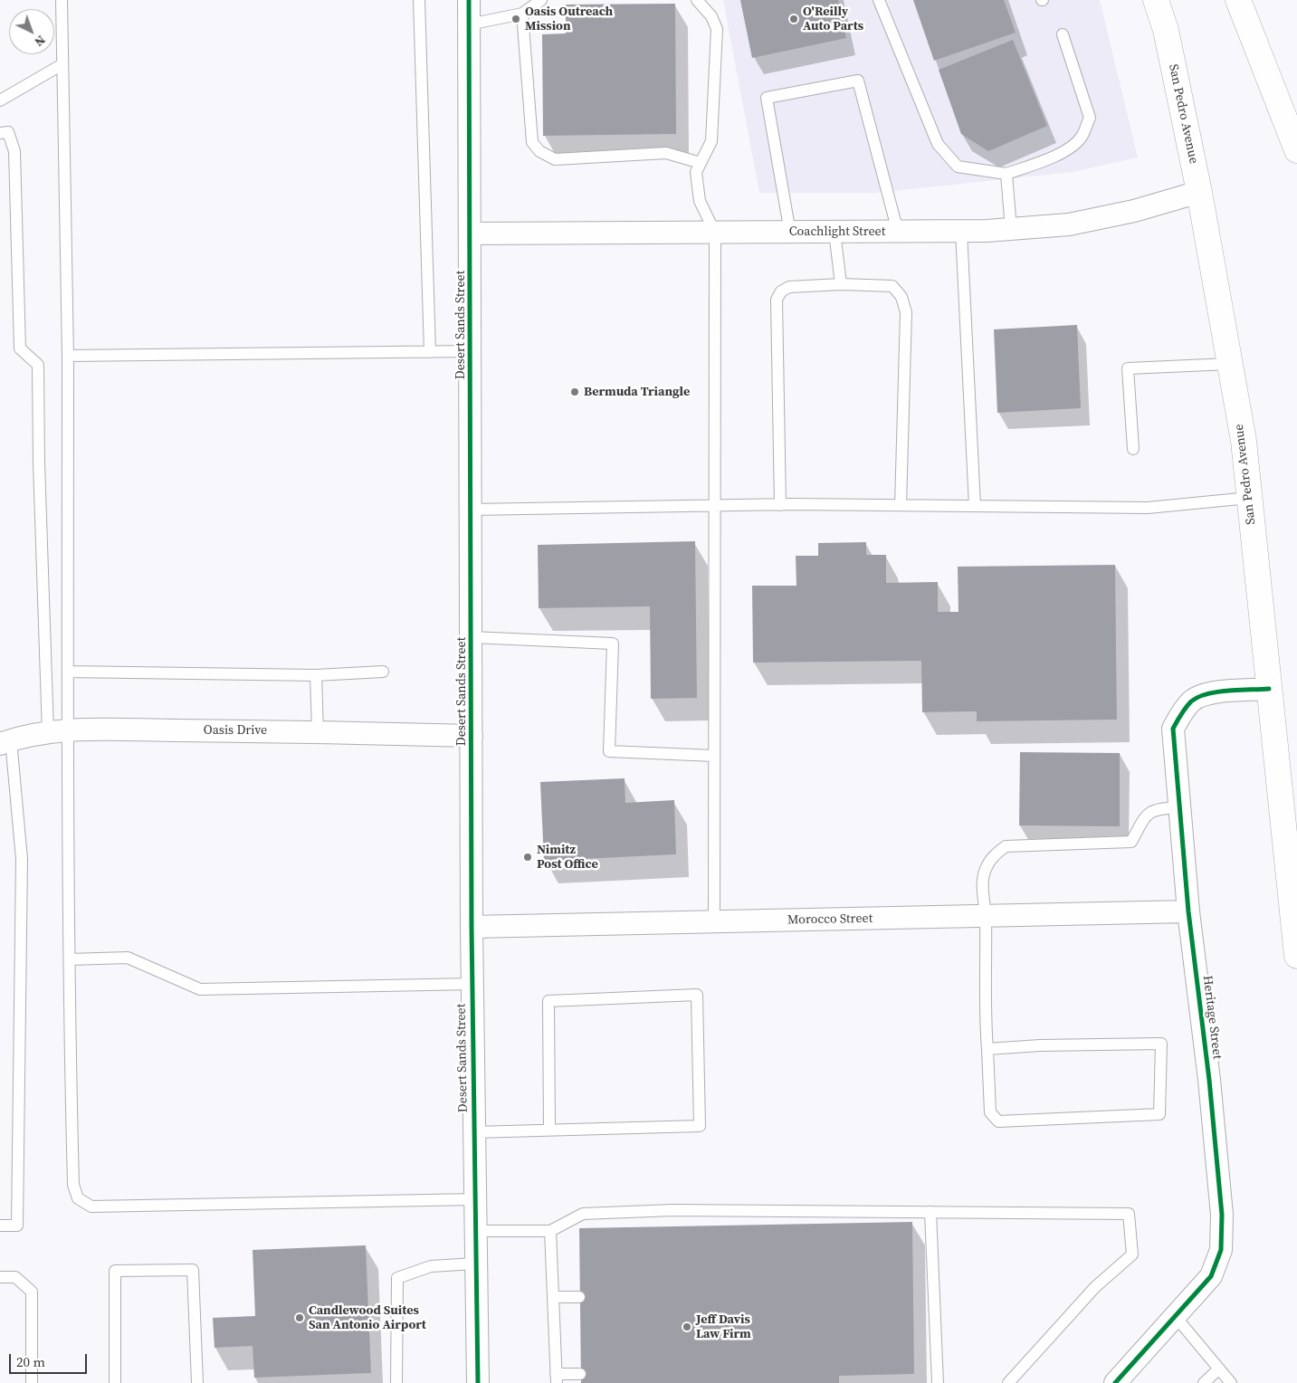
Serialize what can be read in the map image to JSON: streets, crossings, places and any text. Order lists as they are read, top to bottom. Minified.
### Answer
{"streets":{"main road":["San Pedro Avenue"],"street":["Coachlight Street","Desert Sands Street","Oasis Drive","Morocco Street","Heritage Street"]},"crossings":[["San Pedro Avenue","Coachlight Street"],["San Pedro Avenue","Heritage Street"],["Coachlight Street","Desert Sands Street"],["Desert Sands Street","Oasis Drive"],["Desert Sands Street","Morocco Street"],["Morocco Street","Heritage Street"]],"places":["Oasis Outreach Mission","O'Reilly Auto Parts","Bermuda Triangle","Nimitz Post Office","Candlewood Suites San Antonio Airport","Jeff Davis Law Firm"],"scale_bar":"20 m","north":"bottom right"}
